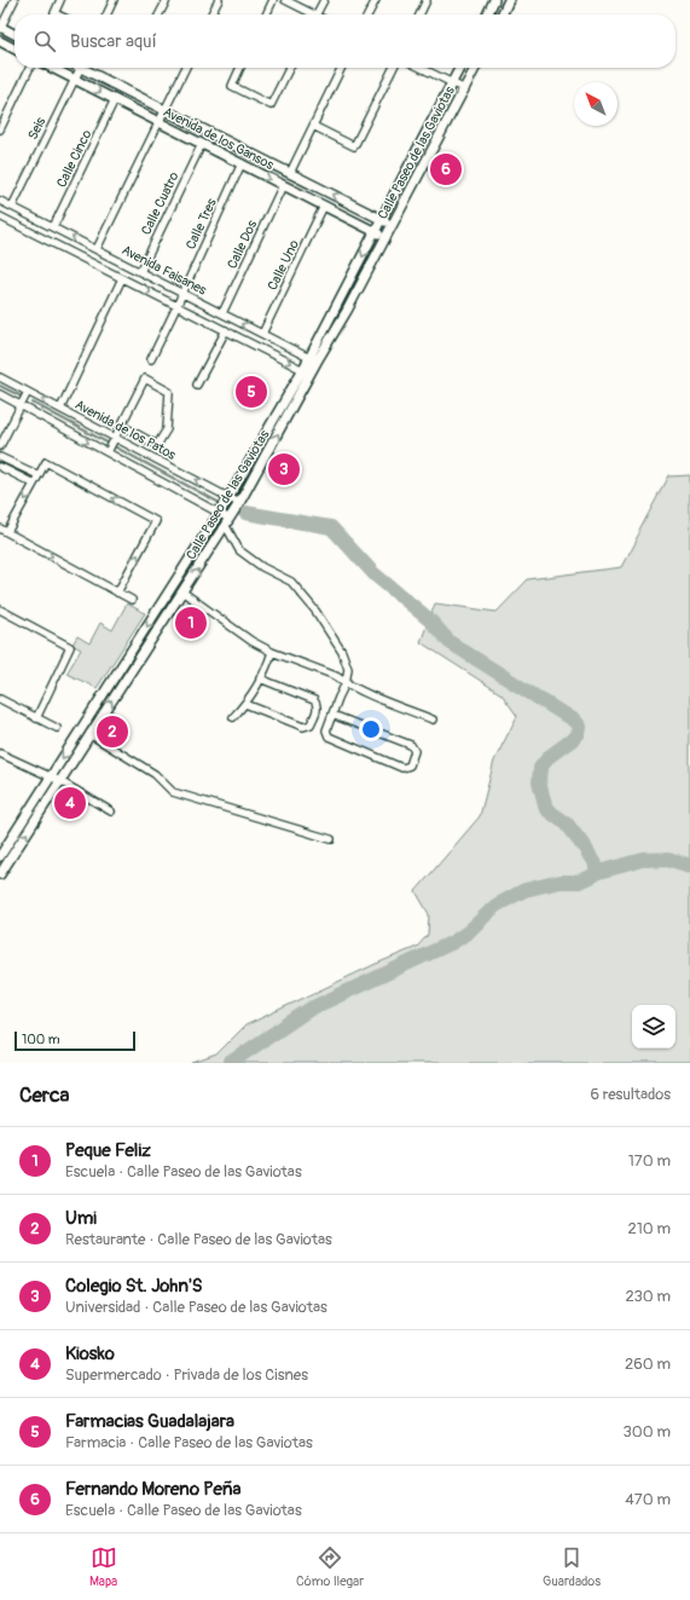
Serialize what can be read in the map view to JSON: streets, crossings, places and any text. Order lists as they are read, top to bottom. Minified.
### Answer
{"streets":{"main road":["Avenida de los Gansos","Calle Paseo de las Gaviotas"],"street":["Seis","Calle Cinco","Calle Cuatro","Calle Tres","Calle Dos","Calle Uno","Avenida Faisanes","Avenida de los Patos"]},"crossings":[["Seis","Avenida de los Gansos"],["Seis","Avenida Faisanes"],["Avenida de los Gansos","Calle Paseo de las Gaviotas"],["Avenida de los Gansos","Calle Cinco"],["Avenida de los Gansos","Calle Cuatro"],["Avenida de los Gansos","Calle Tres"],["Avenida de los Gansos","Calle Dos"],["Avenida de los Gansos","Calle Uno"],["Calle Paseo de las Gaviotas","Avenida Faisanes"],["Calle Paseo de las Gaviotas","Avenida de los Patos"],["Calle Cinco","Avenida Faisanes"],["Calle Cuatro","Avenida Faisanes"],["Calle Tres","Avenida Faisanes"],["Calle Dos","Avenida Faisanes"],["Calle Uno","Avenida Faisanes"]],"scale_bar":"100 m","north":"top left","page":{"search":"Buscar aquí","pins":["6","5","3","1","2","4"],"scale":"100 m","heading":["Cerca","6 resultados"],"list":[{"mark":"1","name":"Peque Feliz","note":"Escuela · Calle Paseo de las Gaviotas","value":"170 m"},{"mark":"2","name":"Umi","note":"Restaurante · Calle Paseo de las Gaviotas","value":"210 m"},{"mark":"3","name":"Colegio St. John'S","note":"Universidad · Calle Paseo de las Gaviotas","value":"230 m"},{"mark":"4","name":"Kiosko","note":"Supermercado · Privada de los Cisnes","value":"260 m"},{"mark":"5","name":"Farmacias Guadalajara","note":"Farmacia · Calle Paseo de las Gaviotas","value":"300 m"},{"mark":"6","name":"Fernando Moreno Peña","note":"Escuela · Calle Paseo de las Gaviotas","value":"470 m"}],"nav":["Mapa","Cómo llegar","Guardados"]}}
